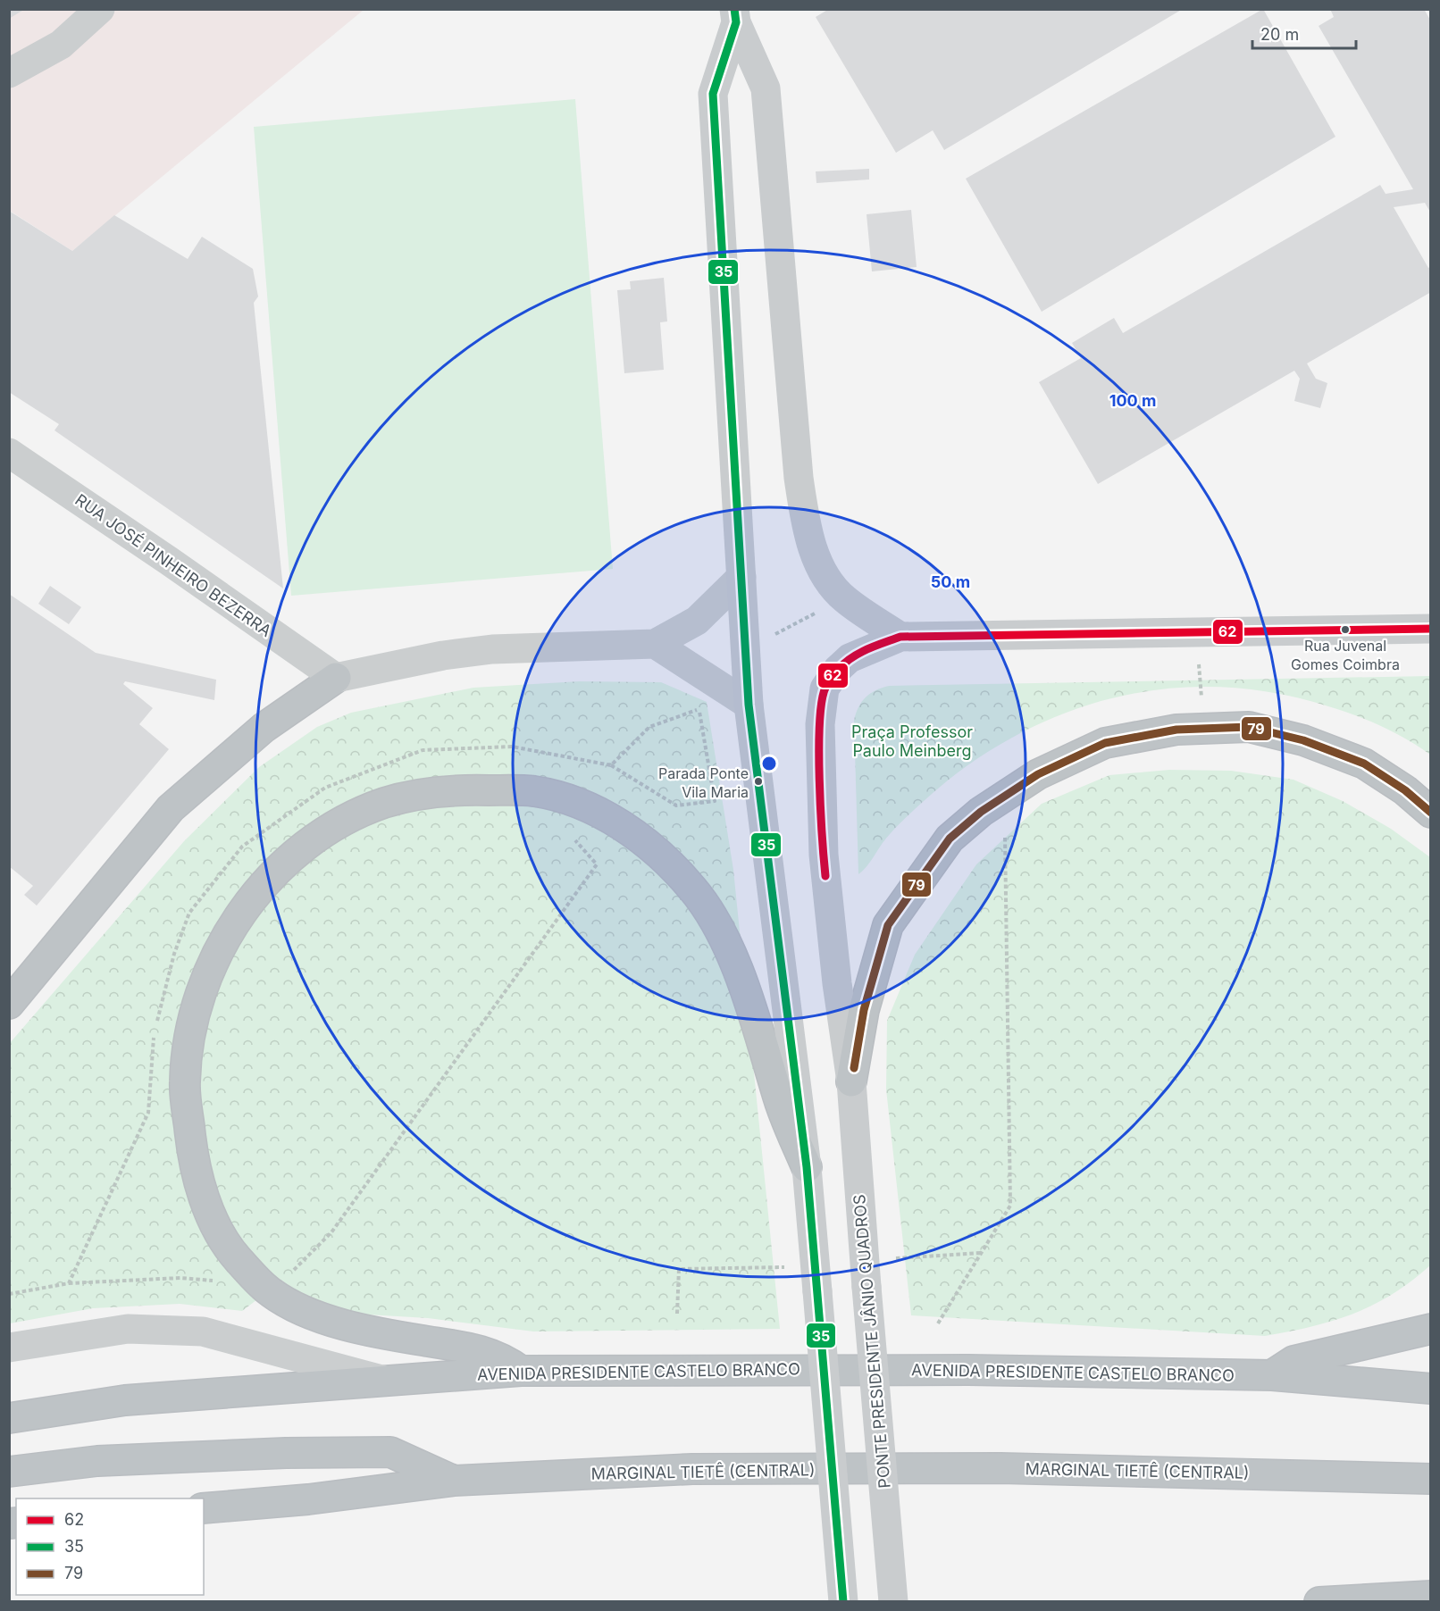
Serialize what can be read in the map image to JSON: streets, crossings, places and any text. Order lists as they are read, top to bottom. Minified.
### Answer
{"streets":{"highway":["AVENIDA PRESIDENTE CASTELO BRANCO","MARGINAL TIETÊ (CENTRAL)"],"main road":["PONTE PRESIDENTE JÂNIO QUADROS"],"street":["RUA JOSÉ PINHEIRO BEZERRA"]},"parks":["Praça Professor Paulo Meinberg"],"places":["Rua Juvenal Gomes Coimbra","Parada Ponte Vila Maria"],"lines":["transit line 35","transit line 62","transit line 79"],"legend":["62","35","79"],"scale_bar":"20 m","rings":["100 m","50 m"]}
